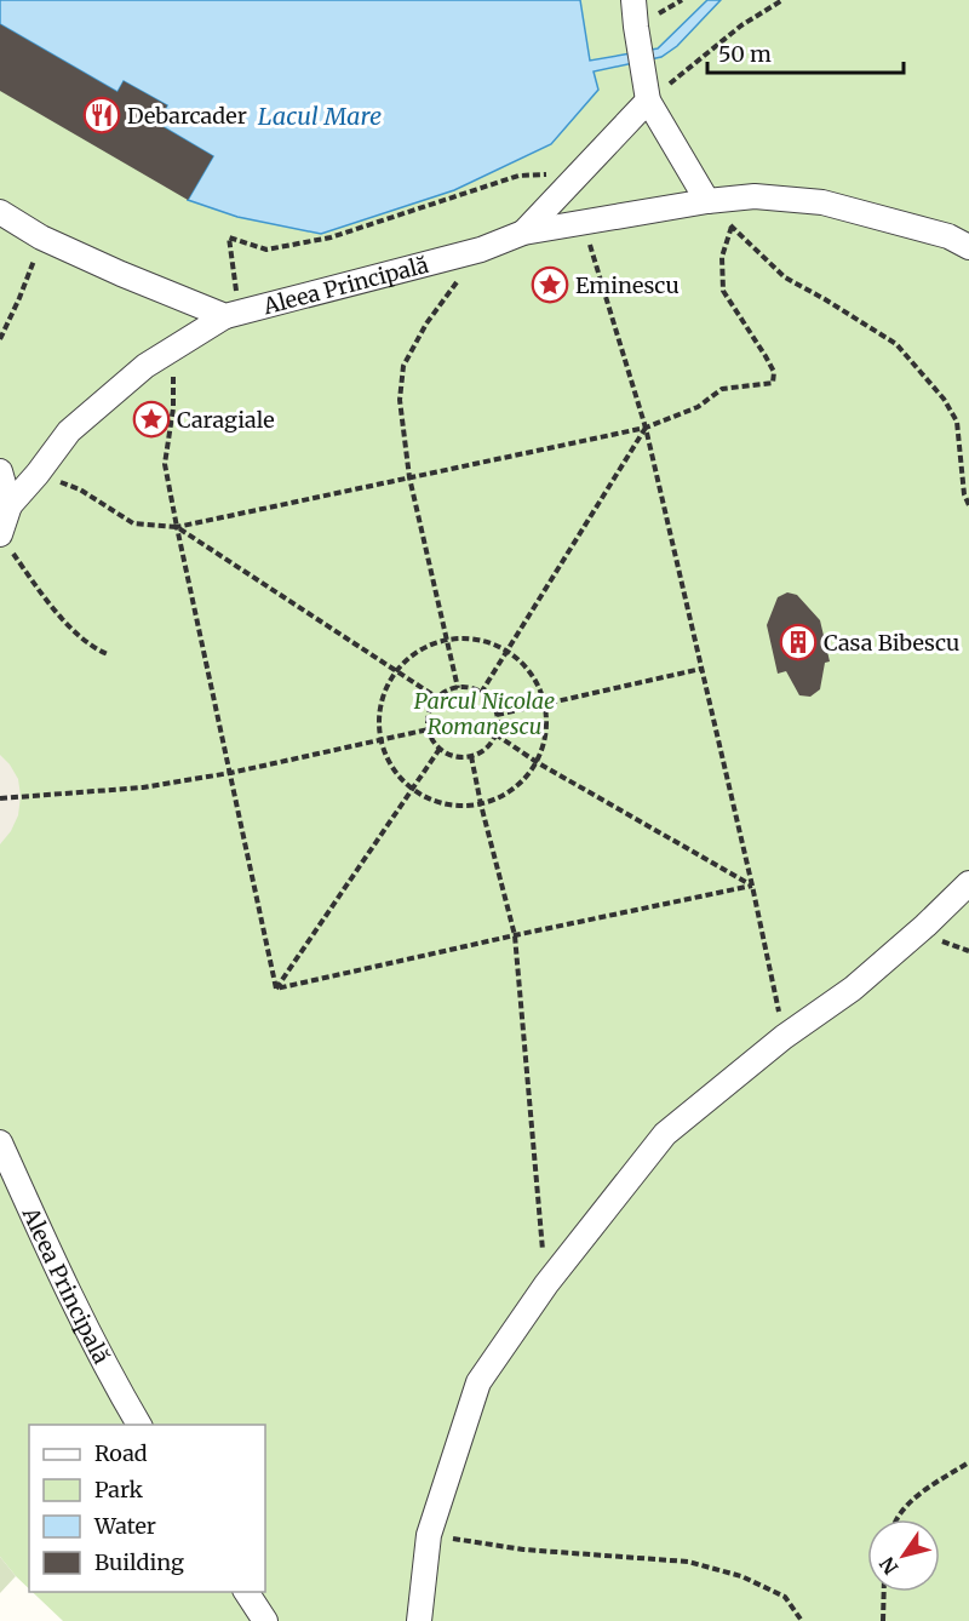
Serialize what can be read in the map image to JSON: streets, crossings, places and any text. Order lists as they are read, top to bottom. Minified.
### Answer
{"streets":{"street":["Aleea Principală"]},"water":["Lacul Mare"],"parks":["Parcul Nicolae Romanescu"],"places":{"restaurant":["Debarcader"],"place":["Eminescu","Caragiale"],"building":["Casa Bibescu"]},"legend":["Road","Park","Water","Building"],"scale_bar":"50 m","north":"bottom left"}
